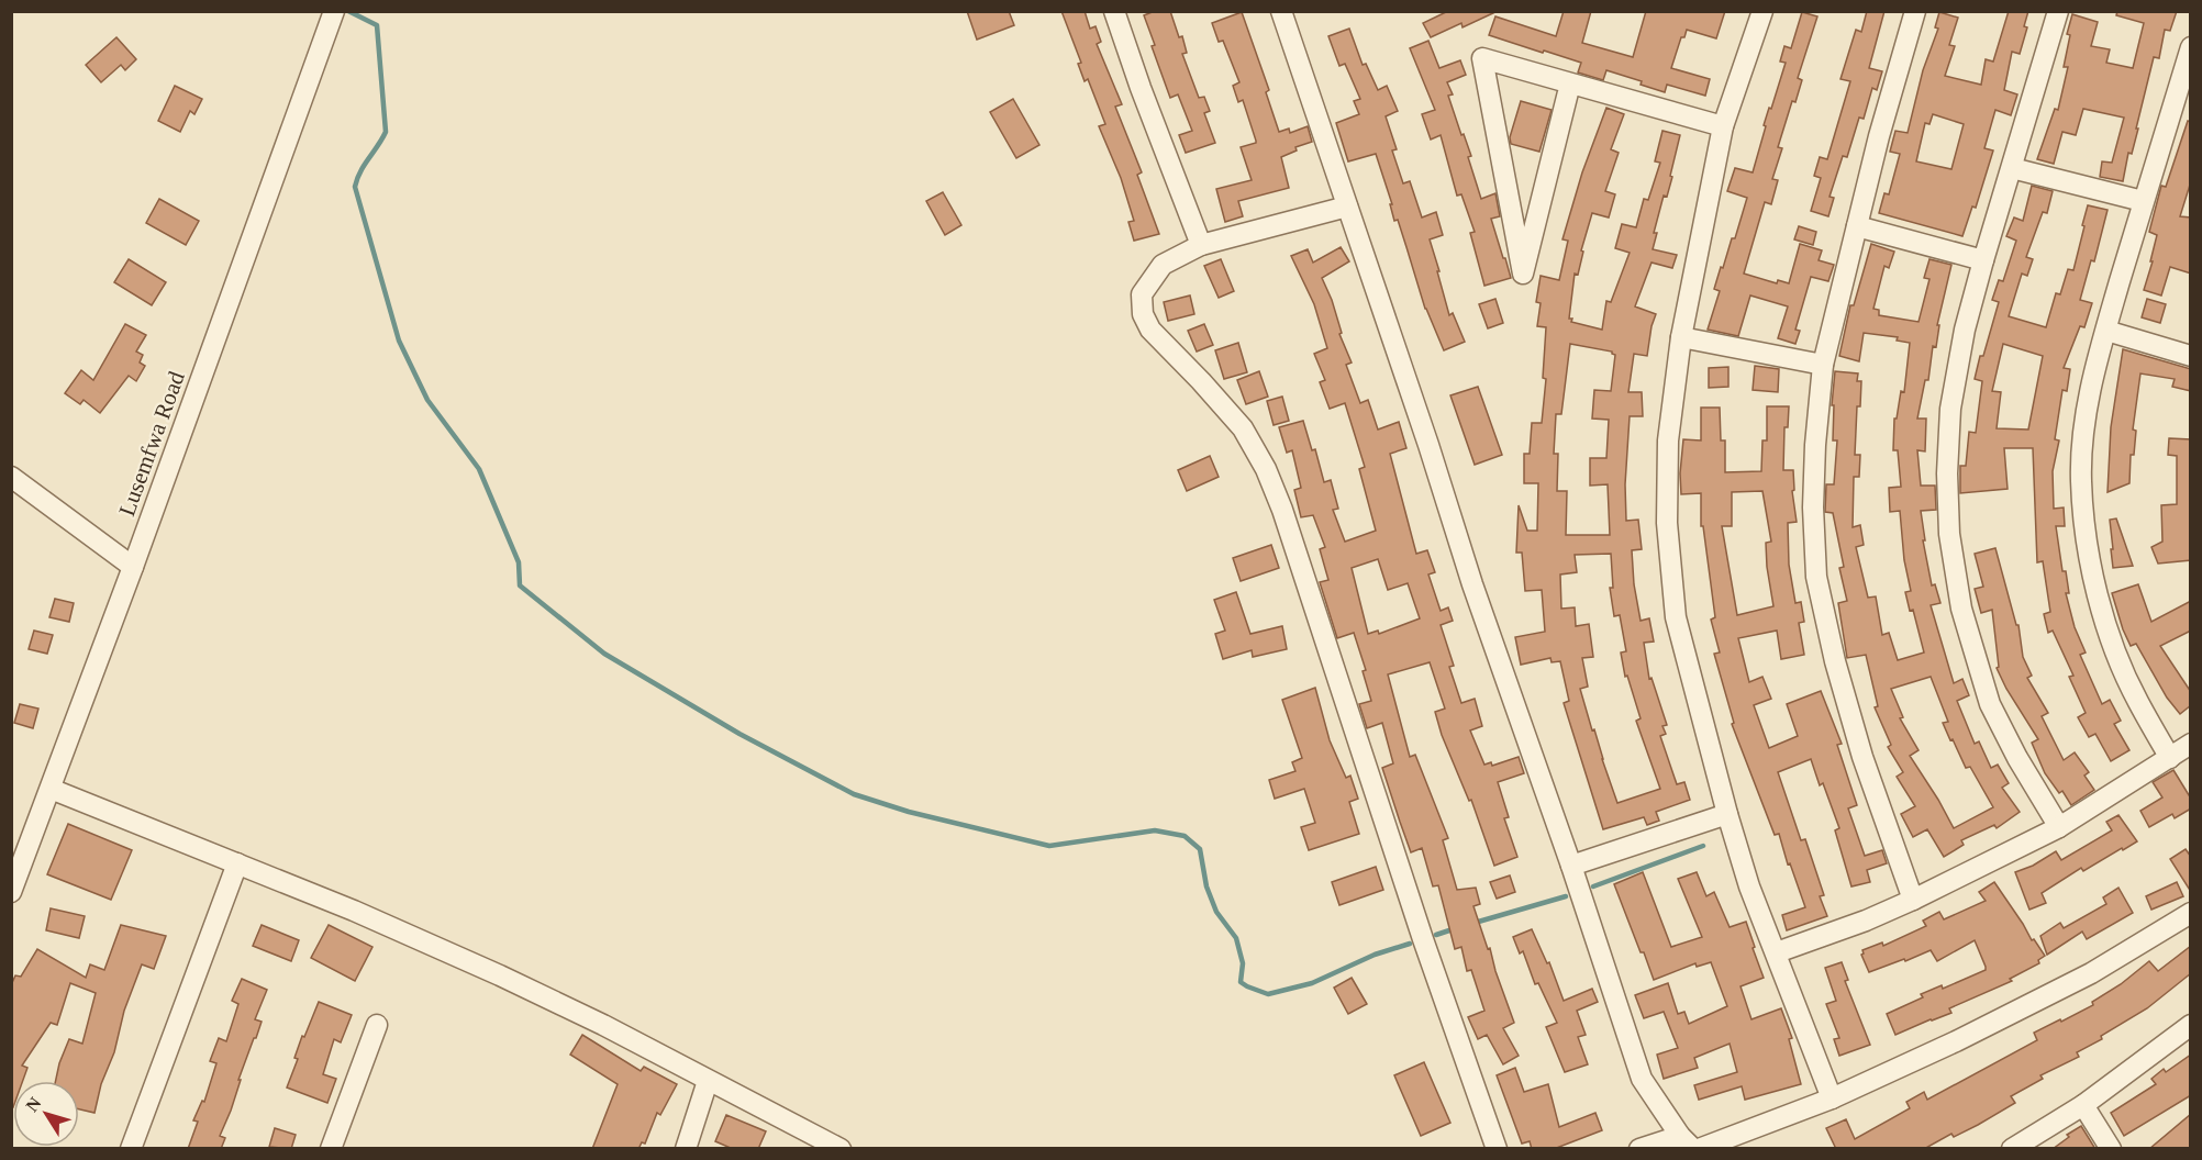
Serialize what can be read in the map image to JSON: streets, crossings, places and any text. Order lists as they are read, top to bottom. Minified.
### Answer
{"streets":{"street":["Lusemfwa Road"]},"north":"top left"}
